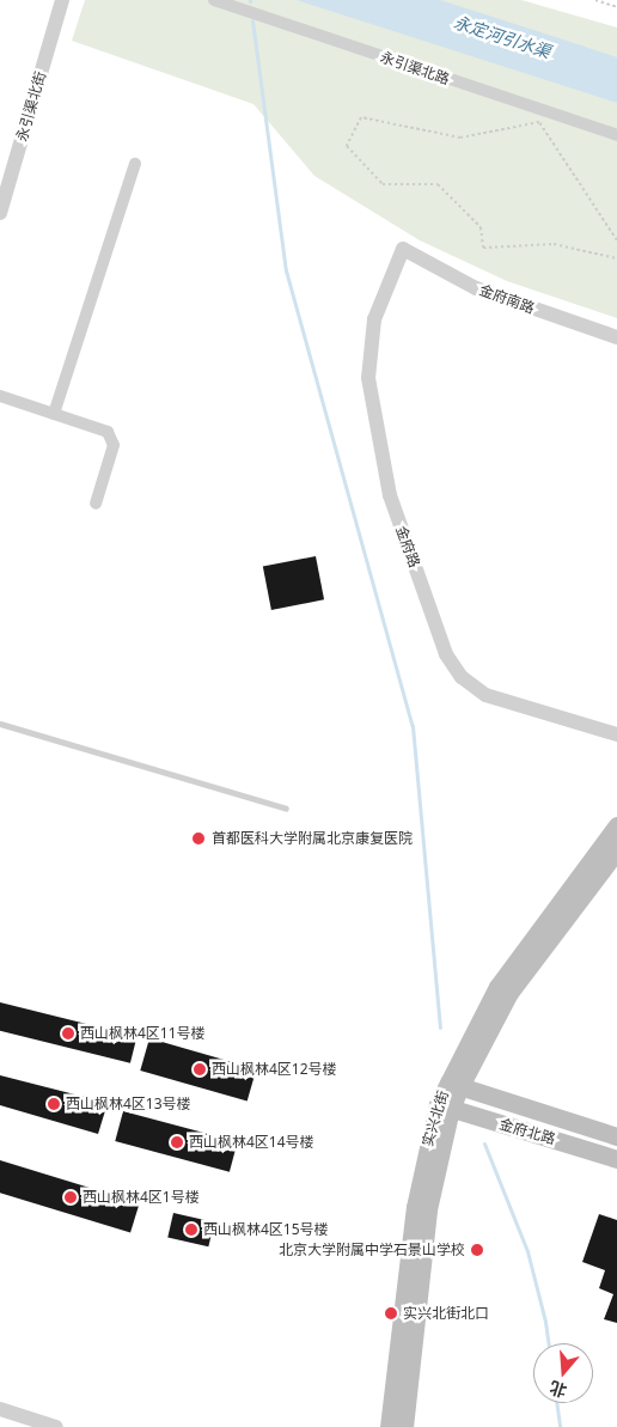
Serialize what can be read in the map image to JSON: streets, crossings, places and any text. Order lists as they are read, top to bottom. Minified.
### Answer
{"streets":{"main road":["实兴北街","金府北路"],"street":["永引渠北路","永引渠北街","金府南路","金府路"]},"crossings":[["金府南路","金府路"],["实兴北街","金府北路"]],"water":["永定河引水渠"],"places":["首都医科大学附属北京康复医院","西山枫林4区11号楼","西山枫林4区12号楼","西山枫林4区13号楼","西山枫林4区14号楼","西山枫林4区1号楼","西山枫林4区15号楼","北京大学附属中学石景山学校","实兴北街北口"],"north":"bottom"}
